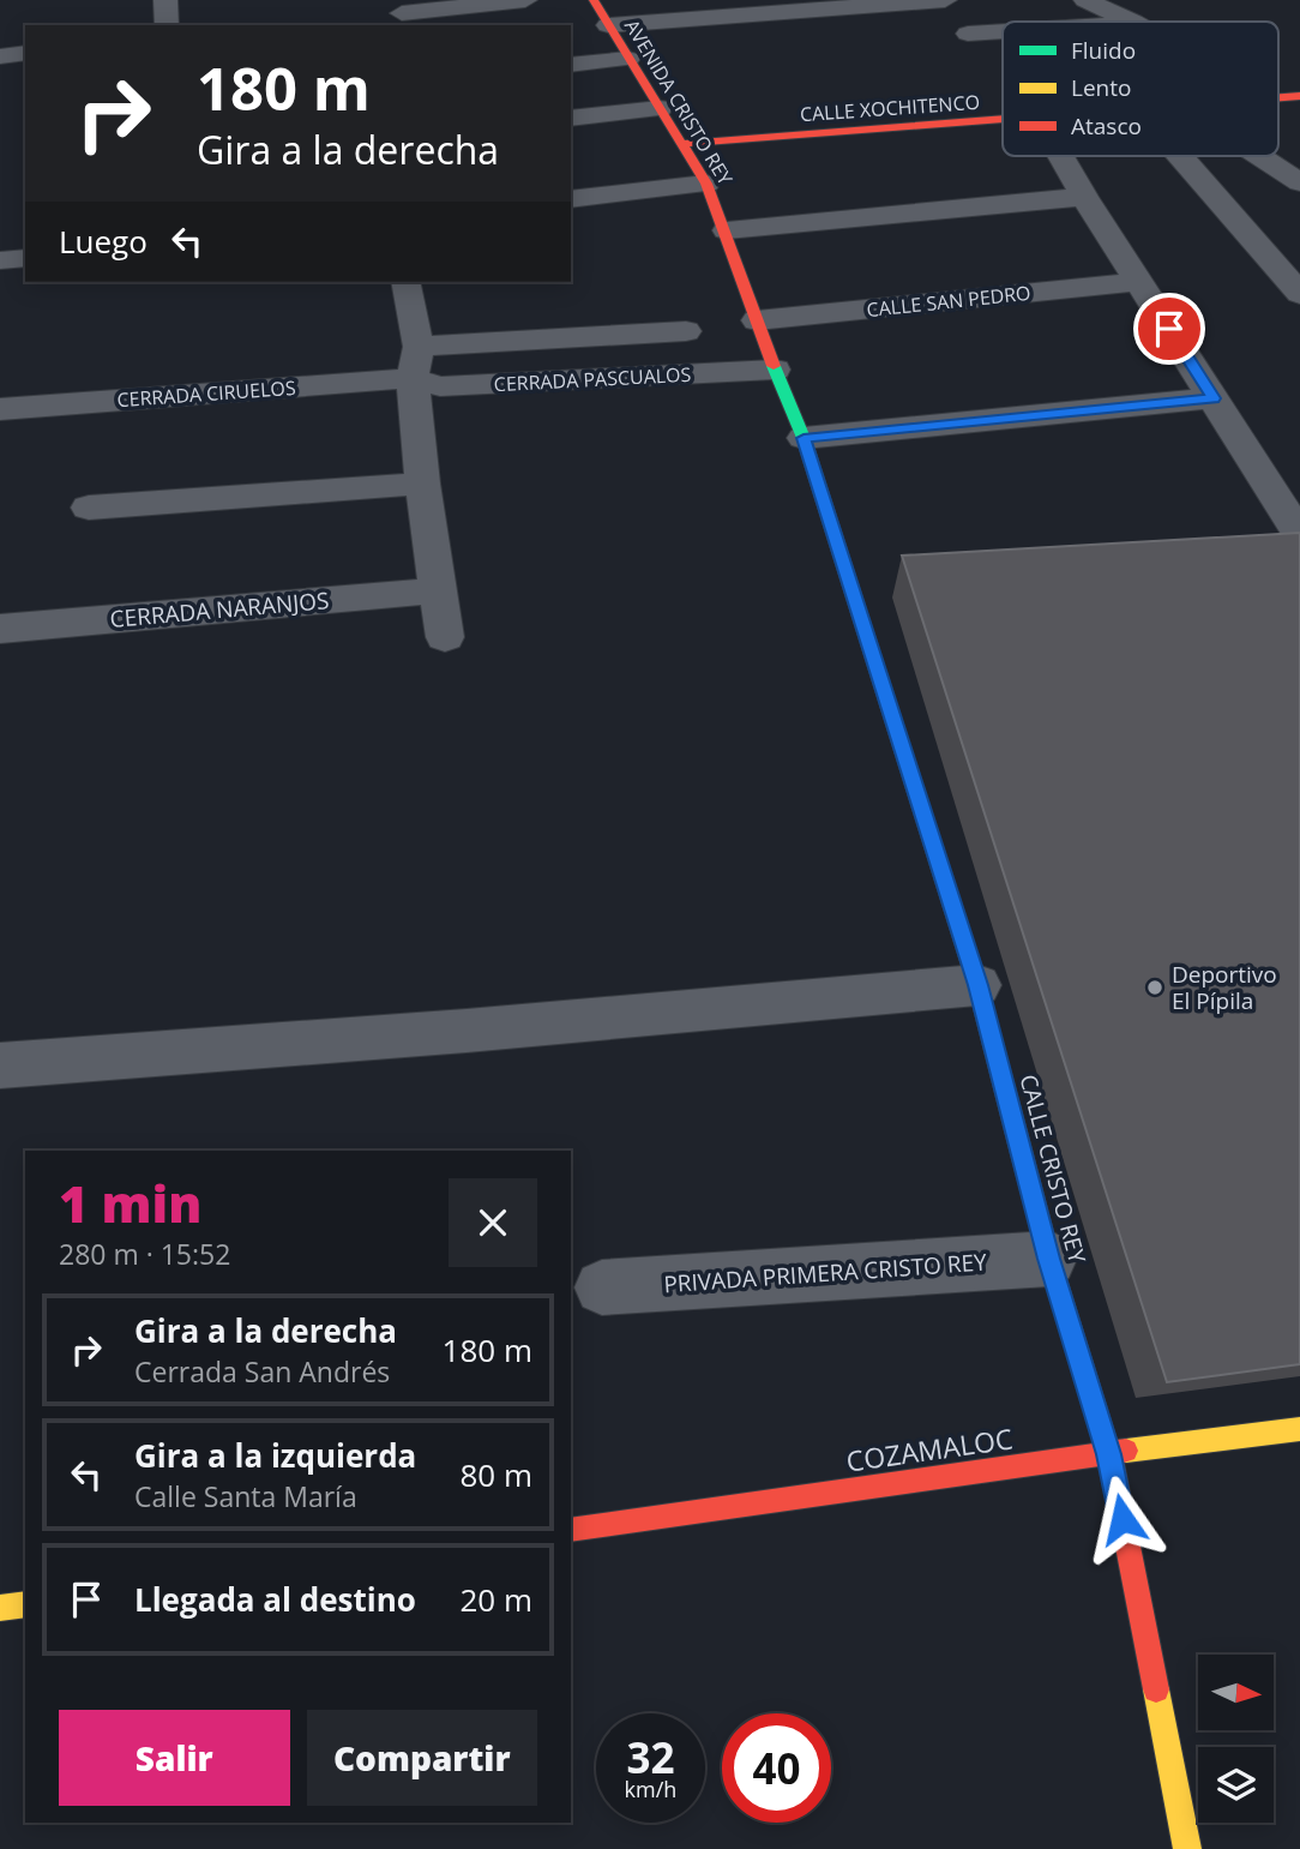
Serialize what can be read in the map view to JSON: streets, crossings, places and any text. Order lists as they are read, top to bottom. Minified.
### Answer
{"streets":{"street":["AVENIDA CRISTO REY","CALLE XOCHITENCO","CALLE SAN PEDRO","CERRADA PASCUALOS","CERRADA CIRUELOS","CERRADA NARANJOS","CALLE CRISTO REY","PRIVADA PRIMERA CRISTO REY","COZAMALOC"]},"crossings":[["AVENIDA CRISTO REY","CALLE XOCHITENCO"],["AVENIDA CRISTO REY","CALLE SAN PEDRO"],["AVENIDA CRISTO REY","CERRADA PASCUALOS"],["AVENIDA CRISTO REY","CALLE CRISTO REY"],["CERRADA PASCUALOS","CERRADA CIRUELOS"],["CERRADA PASCUALOS","CALLE CRISTO REY"],["CALLE CRISTO REY","PRIVADA PRIMERA CRISTO REY"],["CALLE CRISTO REY","COZAMALOC"]],"places":["Deportivo El Pípila"],"legend":["Fluido","Lento","Atasco"],"north":"right","page":{"turn":["180 m","Gira a la derecha"],"then":"Luego","heading":["1 min","280 m · 15:52"],"list":[{"name":"Gira a la derecha","note":"Cerrada San Andrés","value":"180 m"},{"name":"Gira a la izquierda","note":"Calle Santa María","value":"80 m"},{"name":"Llegada al destino","value":"20 m"}],"buttons":["Salir","Compartir"],"speed":"32 km/h","limit":"40"}}
